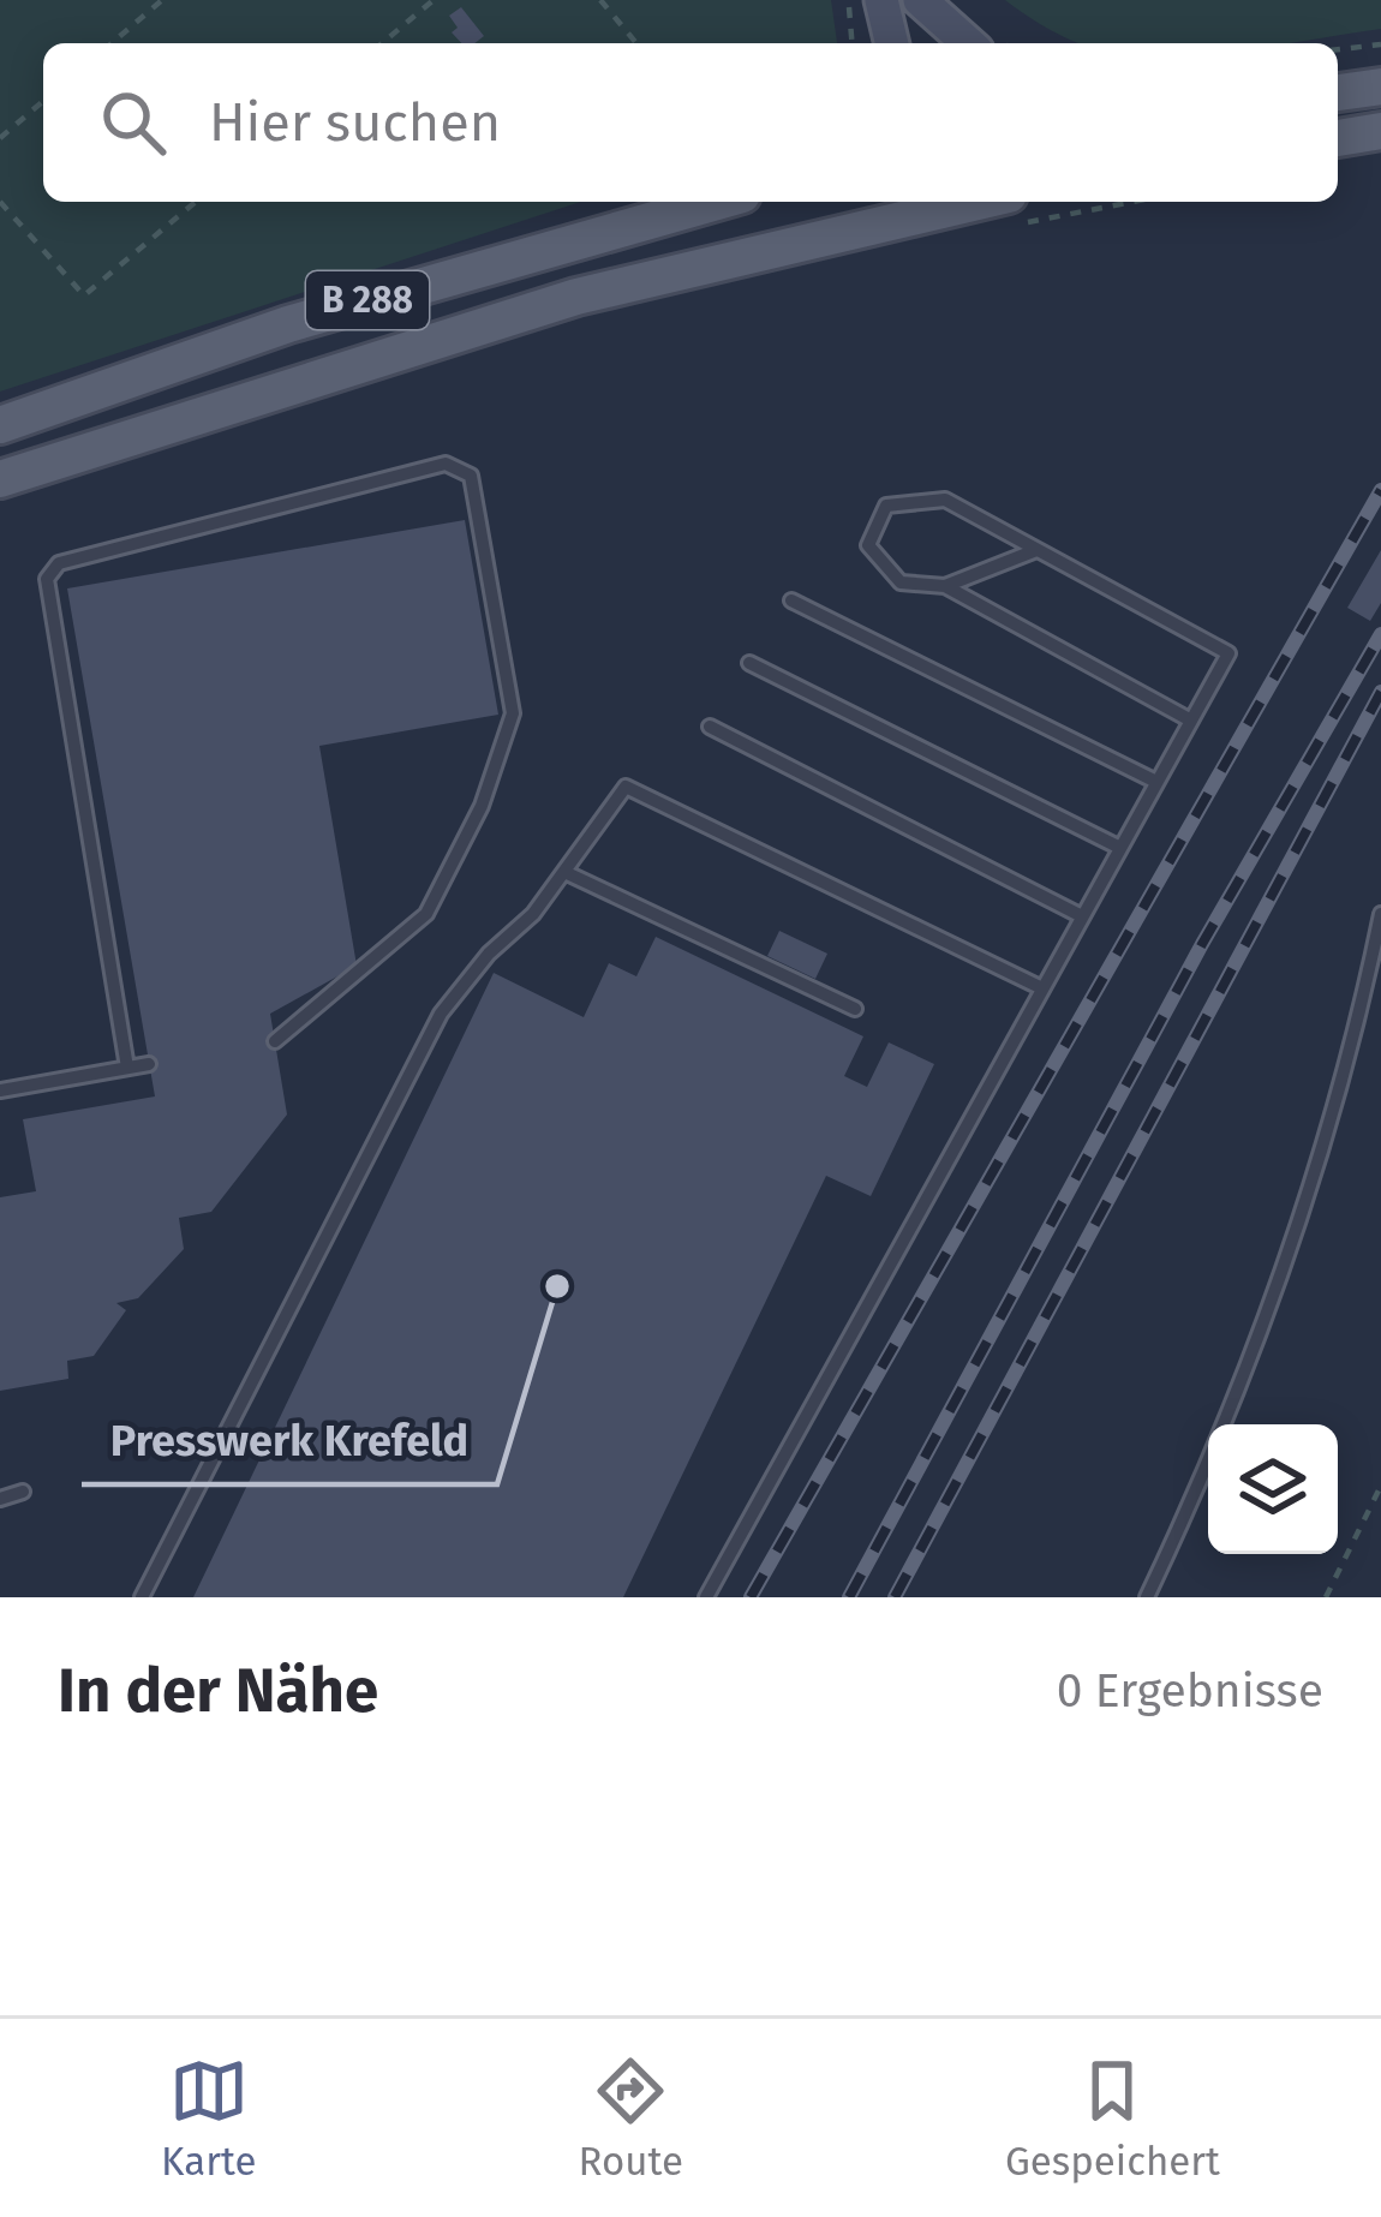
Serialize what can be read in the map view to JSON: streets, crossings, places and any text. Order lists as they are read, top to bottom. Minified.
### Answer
{"streets":{"main road":["B 288"]},"places":["Presswerk Krefeld"],"page":{"search":"Hier suchen","heading":["In der Nähe","0 Ergebnisse"],"nav":["Karte","Route","Gespeichert"]}}
